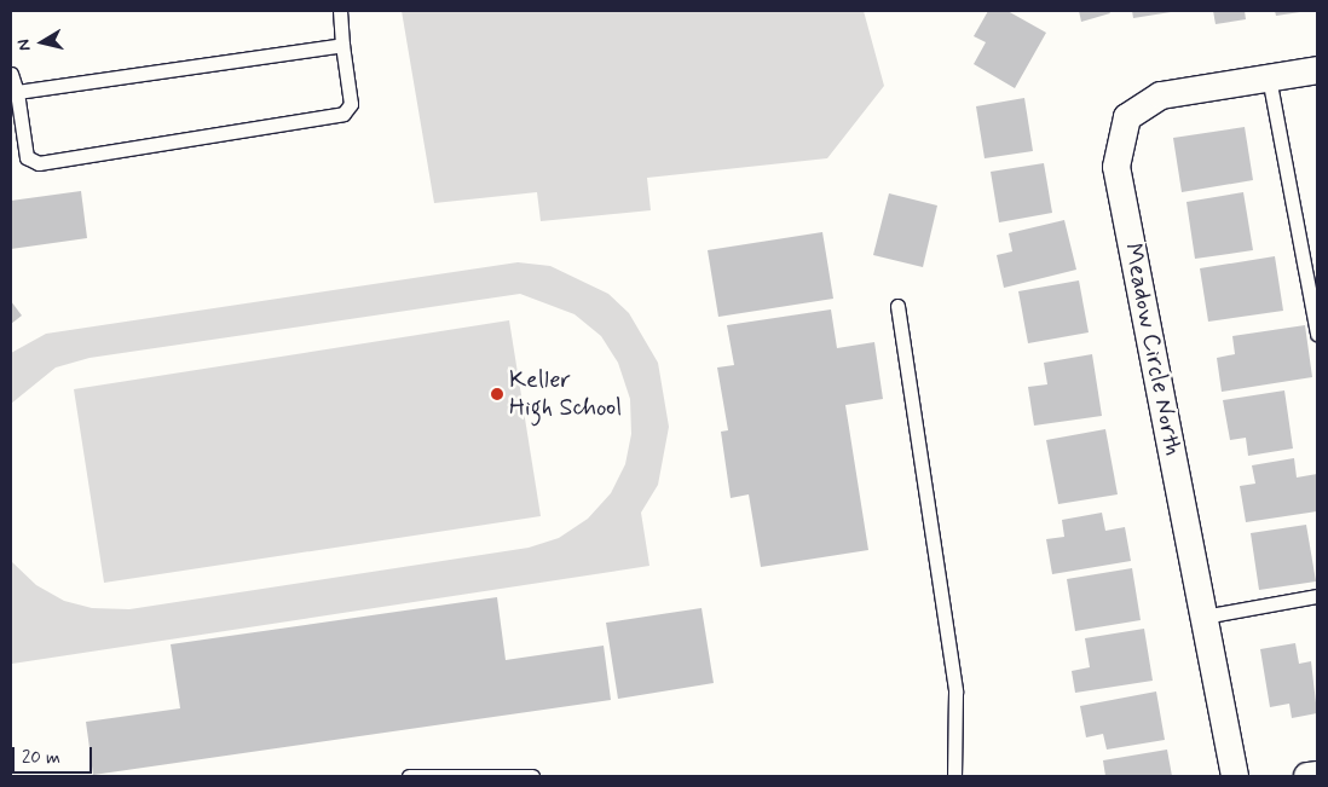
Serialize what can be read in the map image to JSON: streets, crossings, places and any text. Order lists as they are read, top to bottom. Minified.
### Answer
{"streets":{"street":["Meadow Circle North"]},"places":["Keller High School"],"scale_bar":"20 m","north":"left"}
